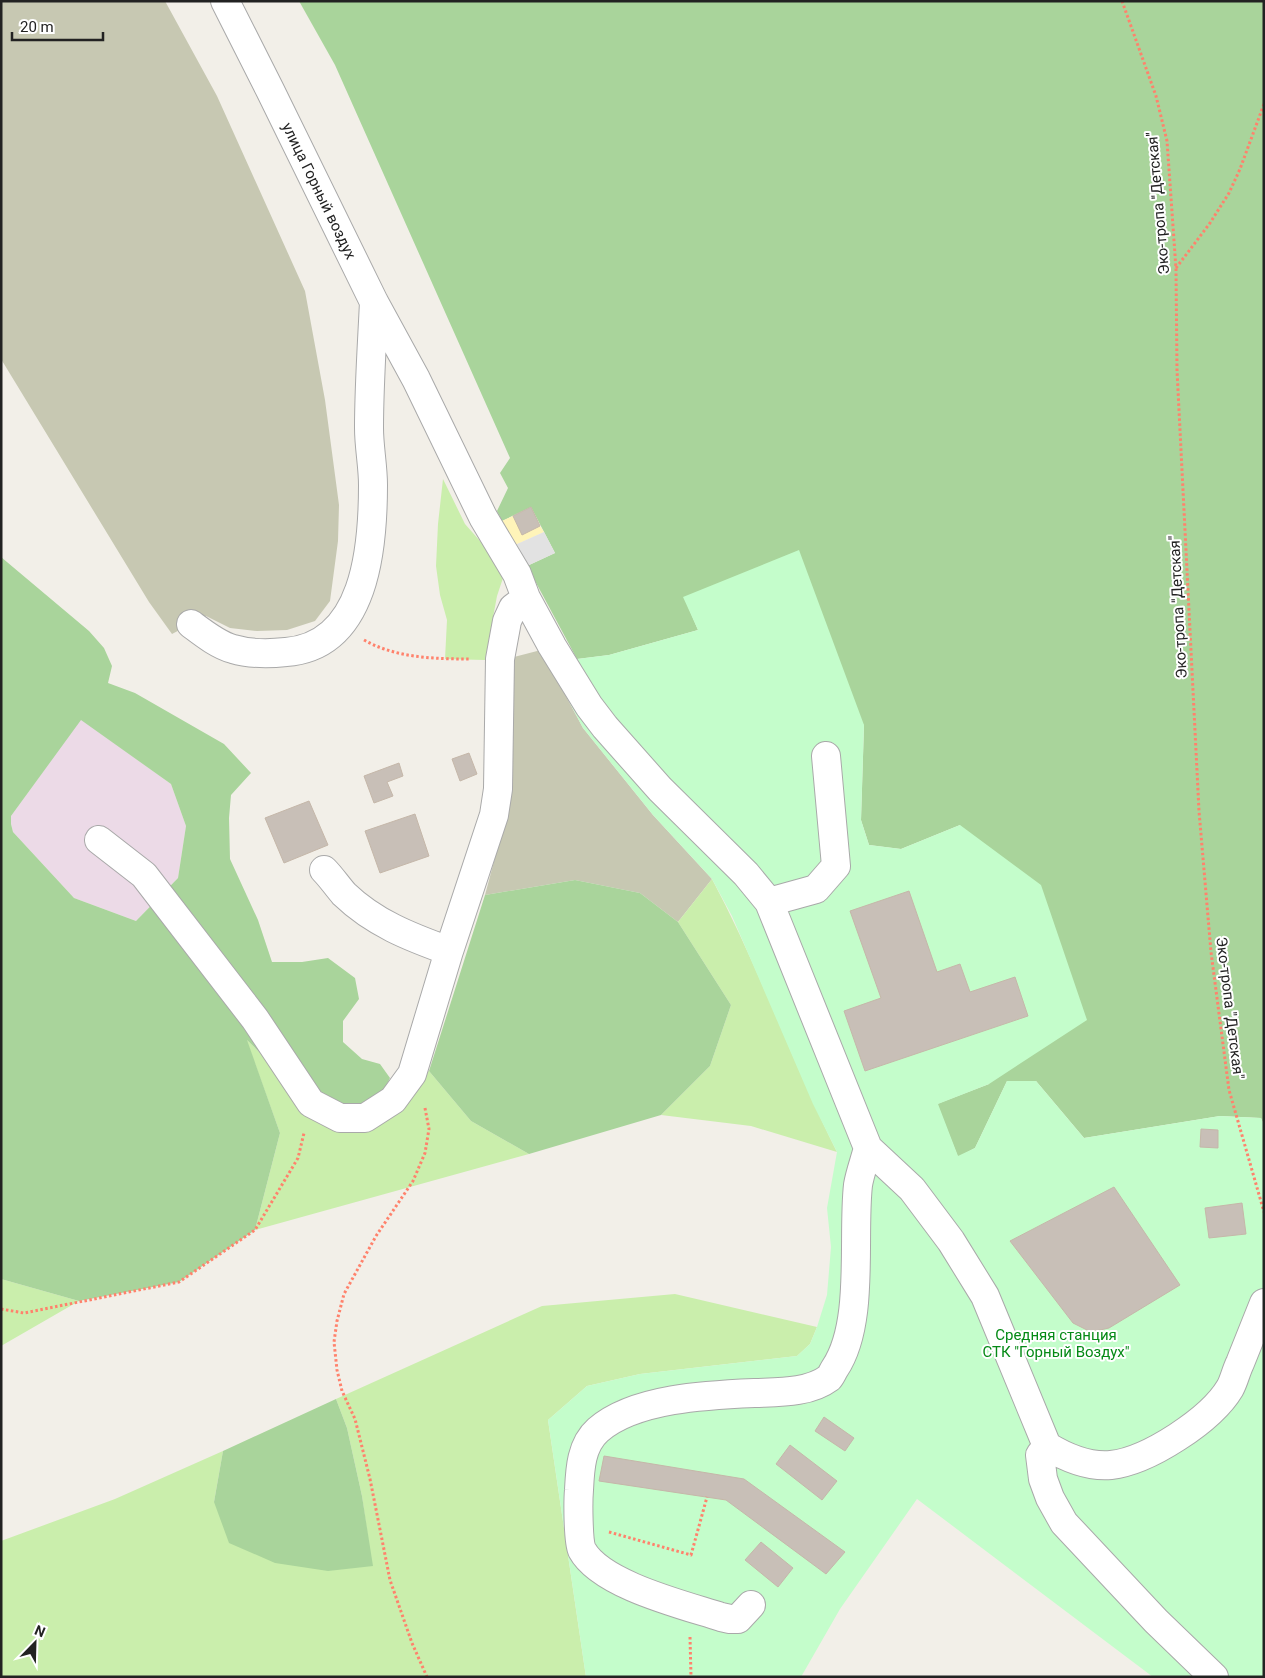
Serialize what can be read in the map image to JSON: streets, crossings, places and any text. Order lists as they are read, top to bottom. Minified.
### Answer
{"streets":{"street":["улица Горный воздух"],"path":["Эко-тропа \"Детская\""]},"parks":["Средняя станция СТК \"Горный Воздух\""],"scale_bar":"20 m","north":"top right"}
